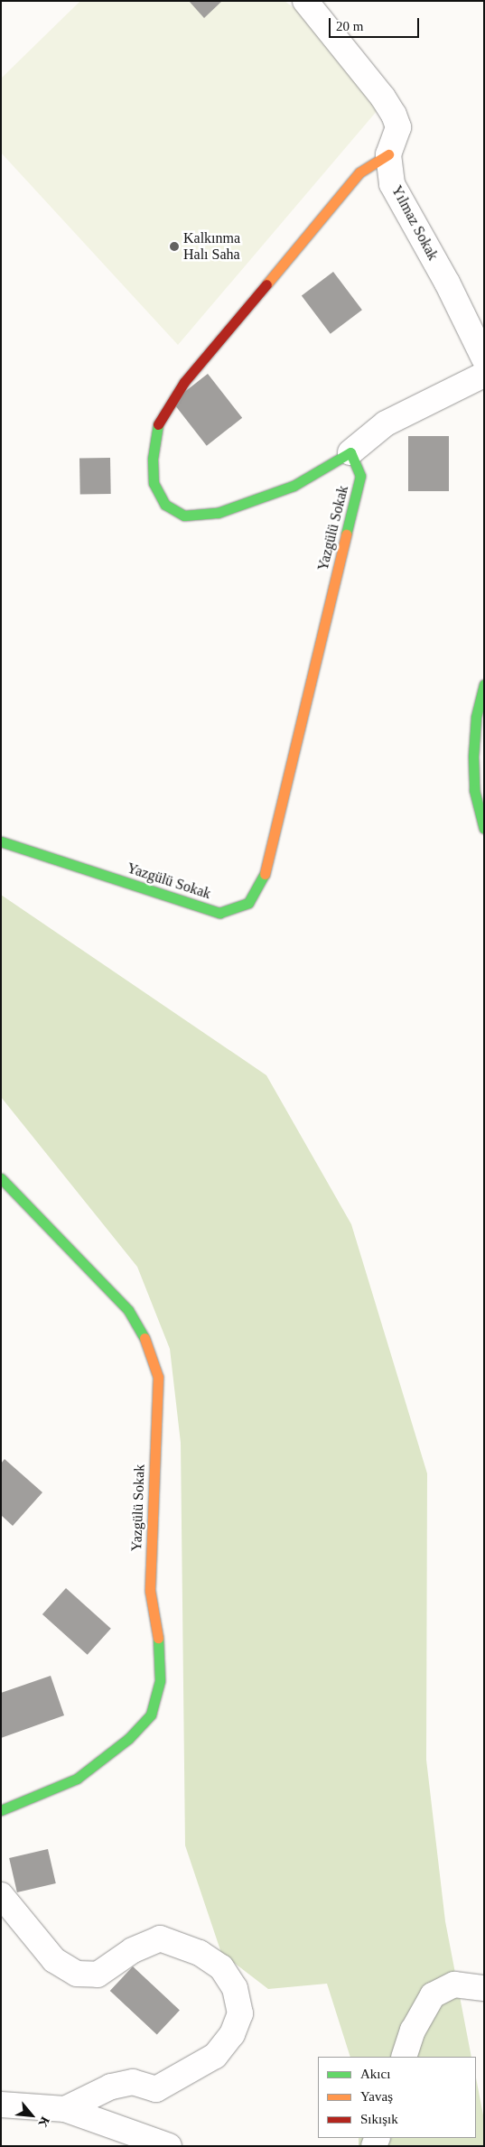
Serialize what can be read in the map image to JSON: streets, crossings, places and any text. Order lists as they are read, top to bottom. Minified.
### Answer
{"streets":{"street":["Yılmaz Sokak","Yazgülü Sokak"]},"crossings":[["Yılmaz Sokak","Yazgülü Sokak"]],"places":["Kalkınma Halı Saha"],"legend":["Akıcı","Yavaş","Sıkışık"],"scale_bar":"20 m","north":"bottom right"}
